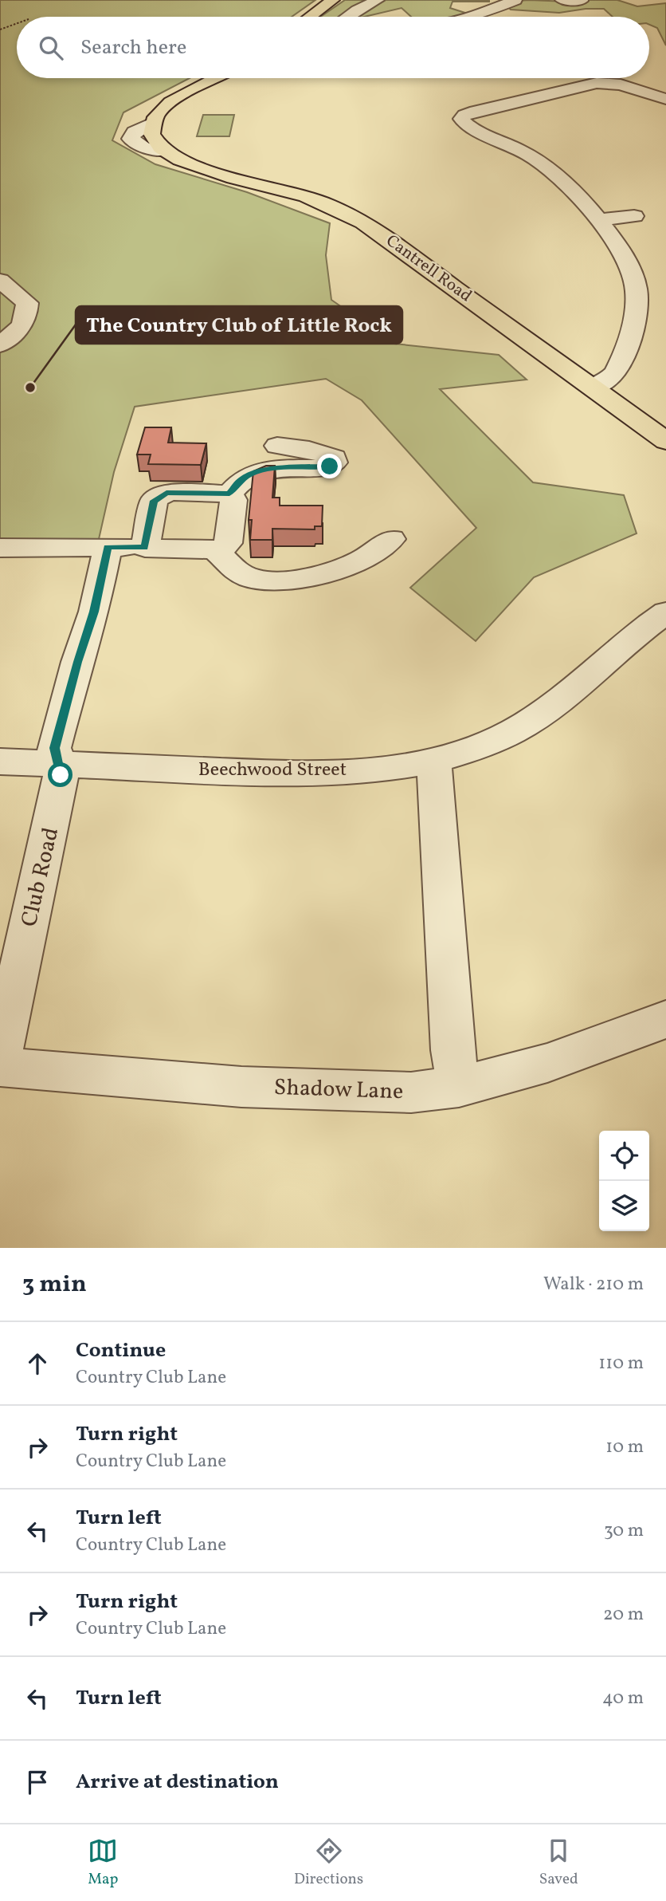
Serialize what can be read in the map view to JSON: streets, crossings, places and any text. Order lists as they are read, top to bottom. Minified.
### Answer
{"streets":{"main road":["Cantrell Road"],"street":["Beechwood Street","Club Road","Shadow Lane"]},"crossings":[["Beechwood Street","Club Road"]],"places":["The Country Club of Little Rock"],"page":{"search":"Search here","heading":["3 min","Walk · 210 m"],"list":[["Continue","Country Club Lane","110 m"],["Turn right","Country Club Lane","10 m"],["Turn left","Country Club Lane","30 m"],["Turn right","Country Club Lane","20 m"],["Turn left","40 m"],"Arrive at destination"],"nav":["Map","Directions","Saved"]}}
